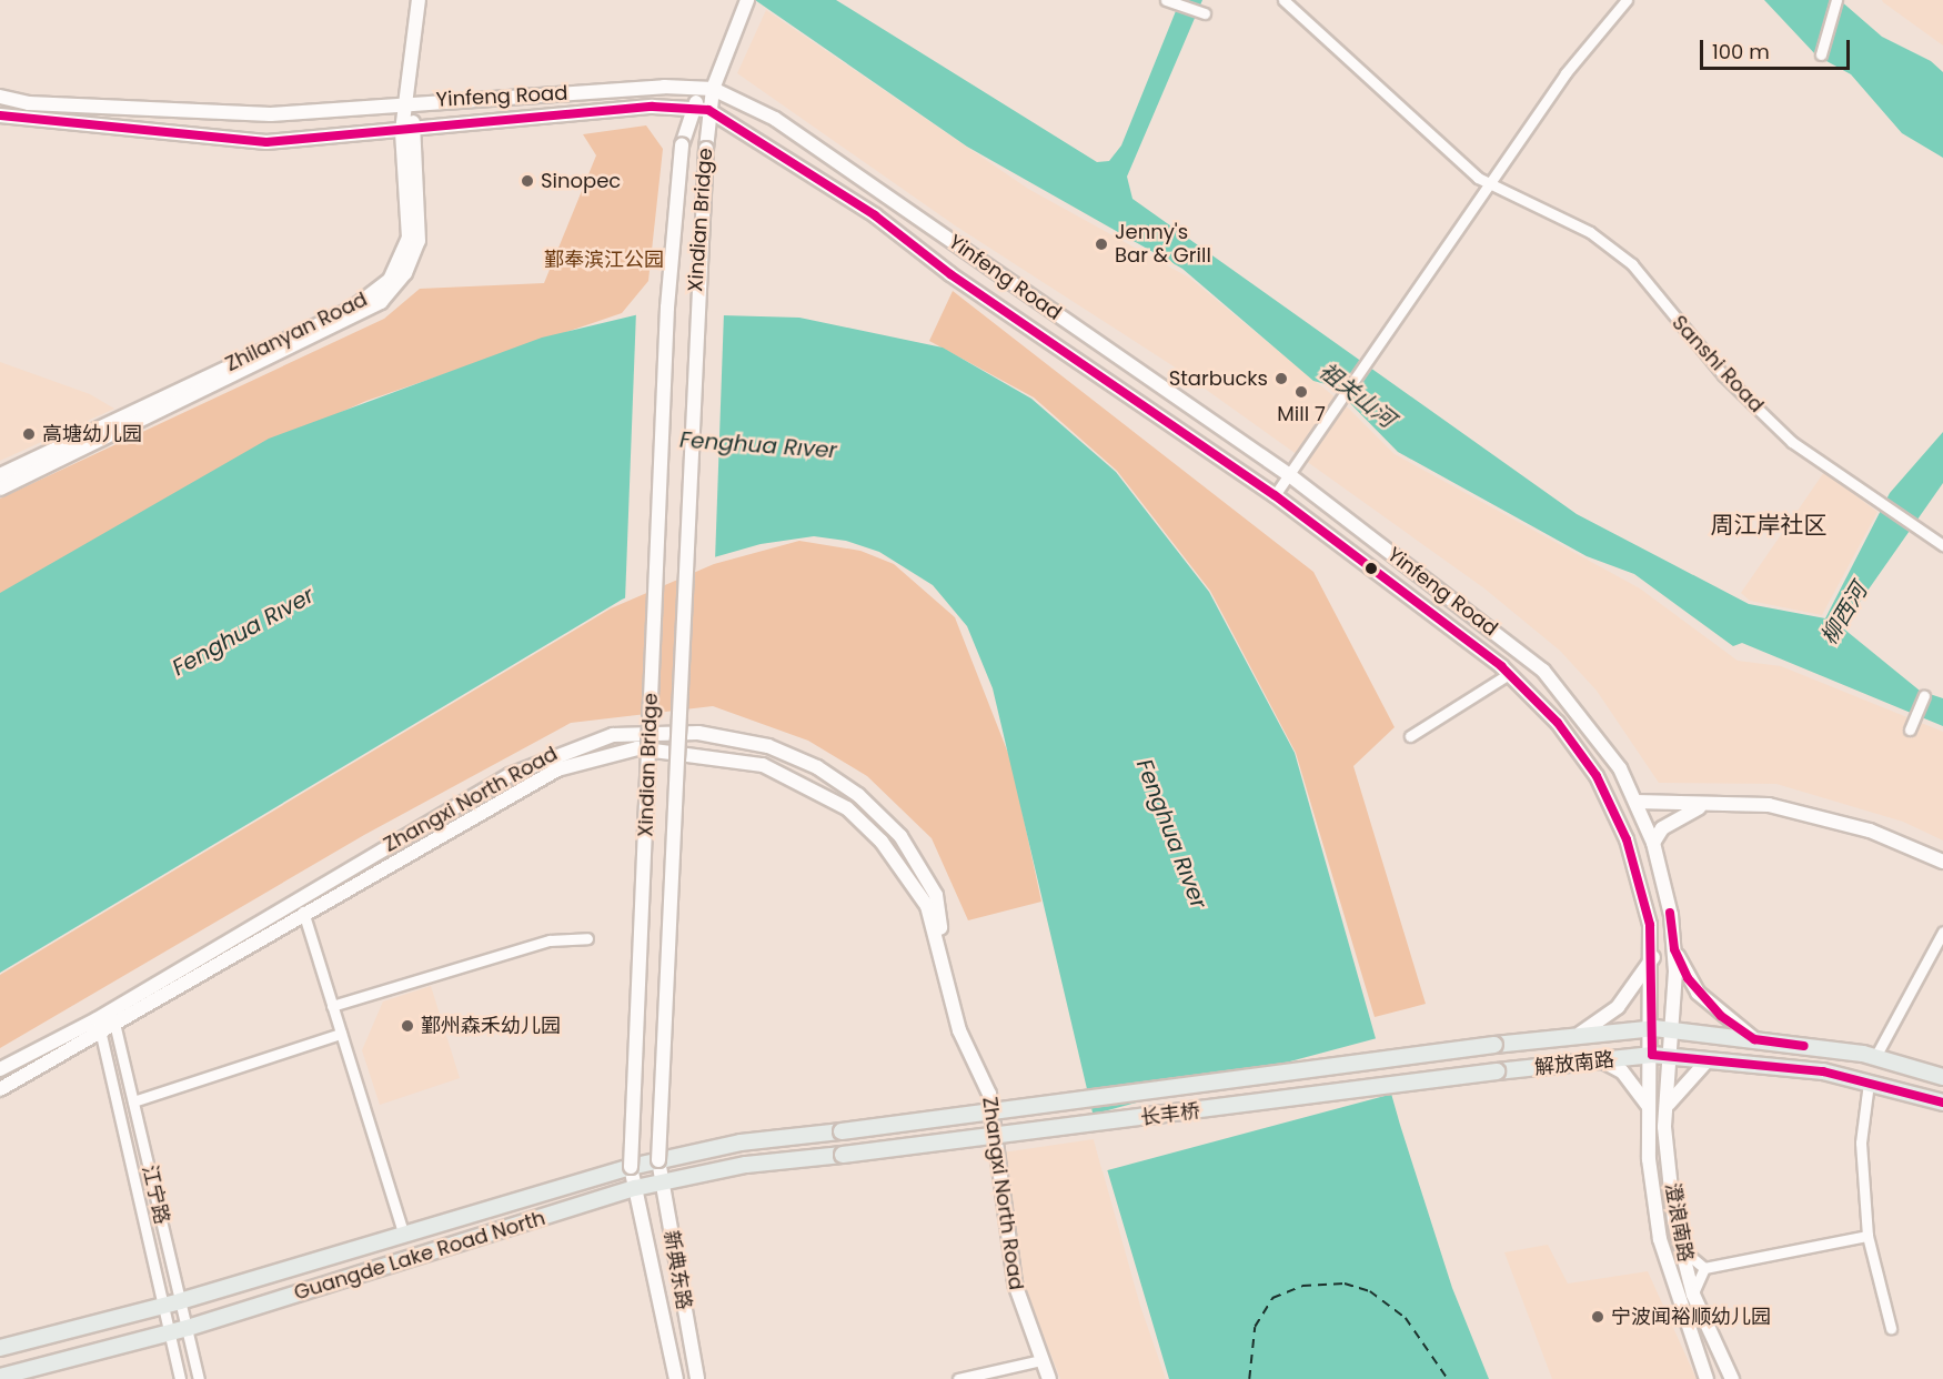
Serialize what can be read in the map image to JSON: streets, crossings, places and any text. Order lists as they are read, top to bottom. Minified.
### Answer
{"streets":{"main road":["Yinfeng Road","Xindian Bridge","Zhilanyan Road","Zhangxi North Road","解放南路","长丰桥","澄浪南路","Guangde Lake Road North","新典东路"],"street":["Sanshi Road","江宁路"]},"crossings":[["Yinfeng Road","Xindian Bridge"],["Yinfeng Road","Zhilanyan Road"],["Yinfeng Road","解放南路"],["Yinfeng Road","长丰桥"],["Yinfeng Road","澄浪南路"],["Xindian Bridge","Guangde Lake Road North"],["Xindian Bridge","新典东路"],["Zhangxi North Road","江宁路"],["解放南路","长丰桥"],["解放南路","澄浪南路"],["长丰桥","Guangde Lake Road North"],["江宁路","Guangde Lake Road North"],["Guangde Lake Road North","新典东路"]],"districts":["周江岸社区"],"water":["祖关山河","Fenghua Rıver","柳西河"],"parks":["鄞奉滨江公园"],"places":["Sinopec","Jenny's Bar & Grill","Starbucks","Mill 7","高塘幼儿园","鄞州森禾幼儿园","宁波闻裕顺幼儿园"],"scale_bar":"100 m"}
